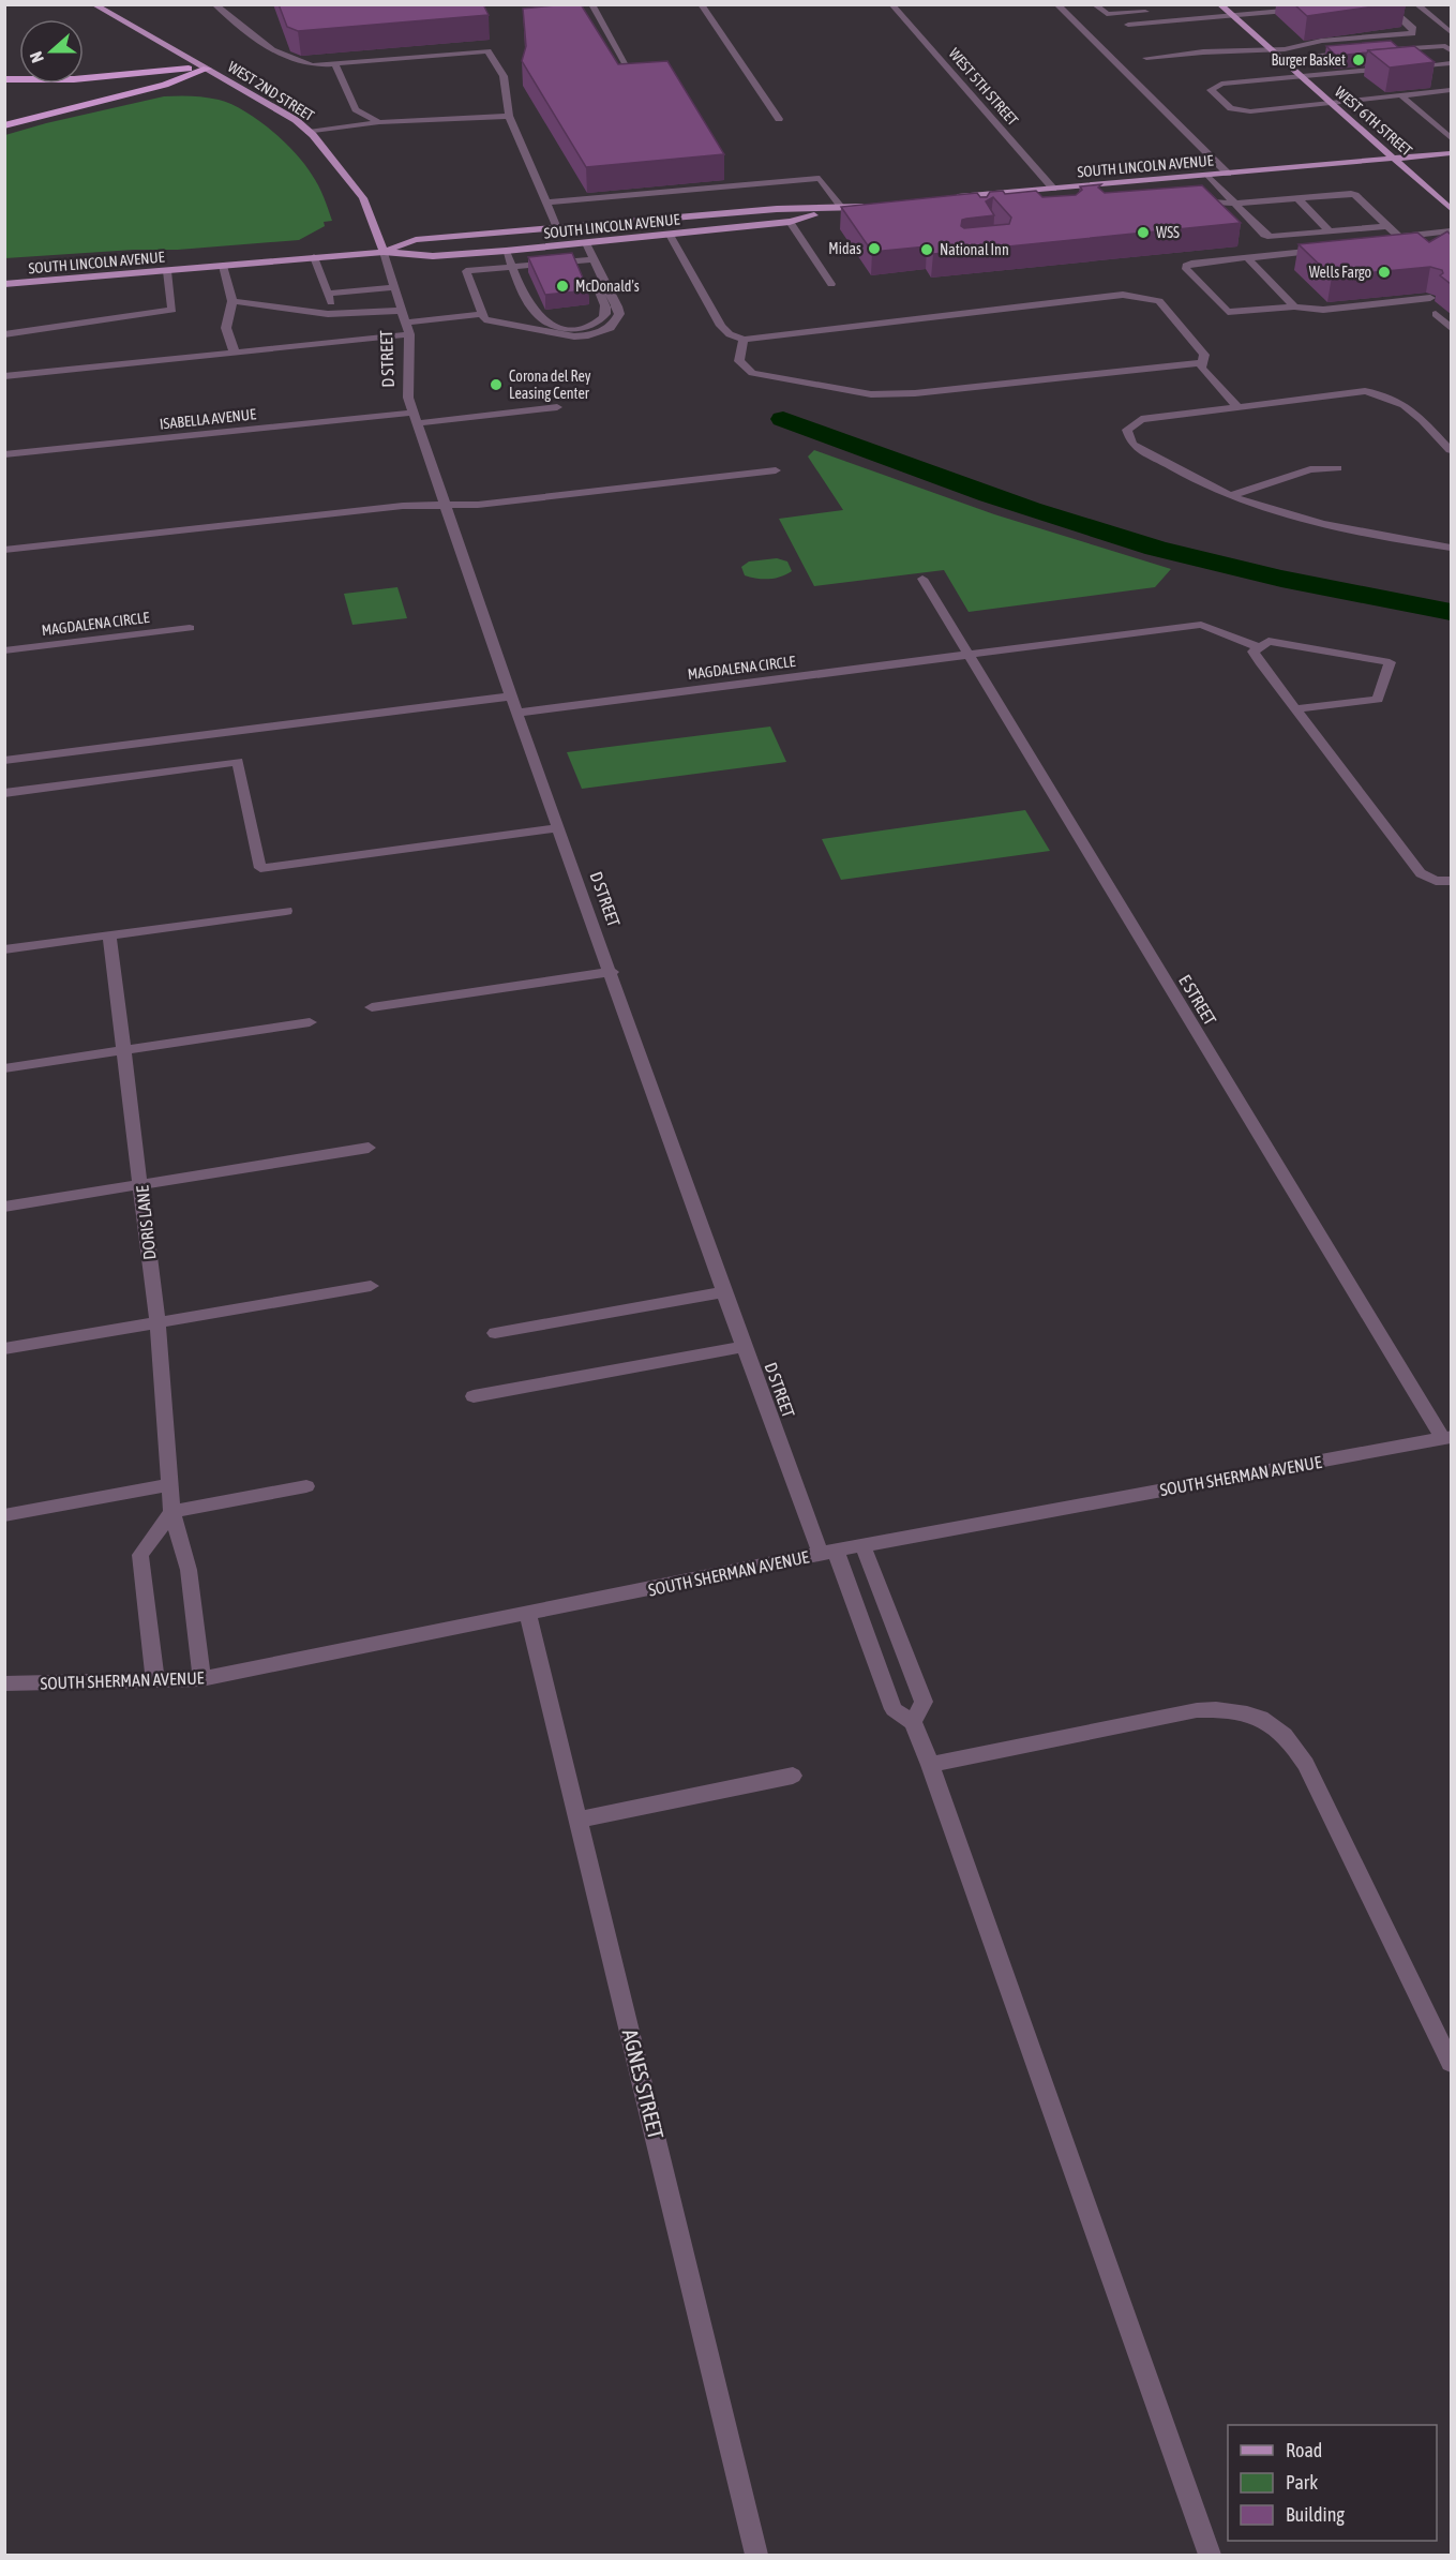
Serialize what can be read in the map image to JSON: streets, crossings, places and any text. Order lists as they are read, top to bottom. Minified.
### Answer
{"streets":{"main road":["WEST 2ND STREET","WEST 6TH STREET","SOUTH LINCOLN AVENUE"],"street":["WEST 5TH STREET","D STREET","ISABELLA AVENUE","MAGDALENA CIRCLE","E STREET","DORIS LANE","SOUTH SHERMAN AVENUE","AGNES STREET"]},"crossings":[["WEST 5TH STREET","SOUTH LINCOLN AVENUE"],["WEST 2ND STREET","SOUTH LINCOLN AVENUE"],["WEST 2ND STREET","D STREET"],["WEST 6TH STREET","SOUTH LINCOLN AVENUE"],["SOUTH LINCOLN AVENUE","D STREET"],["D STREET","ISABELLA AVENUE"],["D STREET","MAGDALENA CIRCLE"],["D STREET","SOUTH SHERMAN AVENUE"],["MAGDALENA CIRCLE","E STREET"],["E STREET","SOUTH SHERMAN AVENUE"],["DORIS LANE","SOUTH SHERMAN AVENUE"],["SOUTH SHERMAN AVENUE","AGNES STREET"]],"places":["Burger Basket","WSS","Midas","National Inn","Wells Fargo","McDonald's","Corona del Rey Leasing Center"],"legend":["Road","Park","Building"],"north":"left"}
